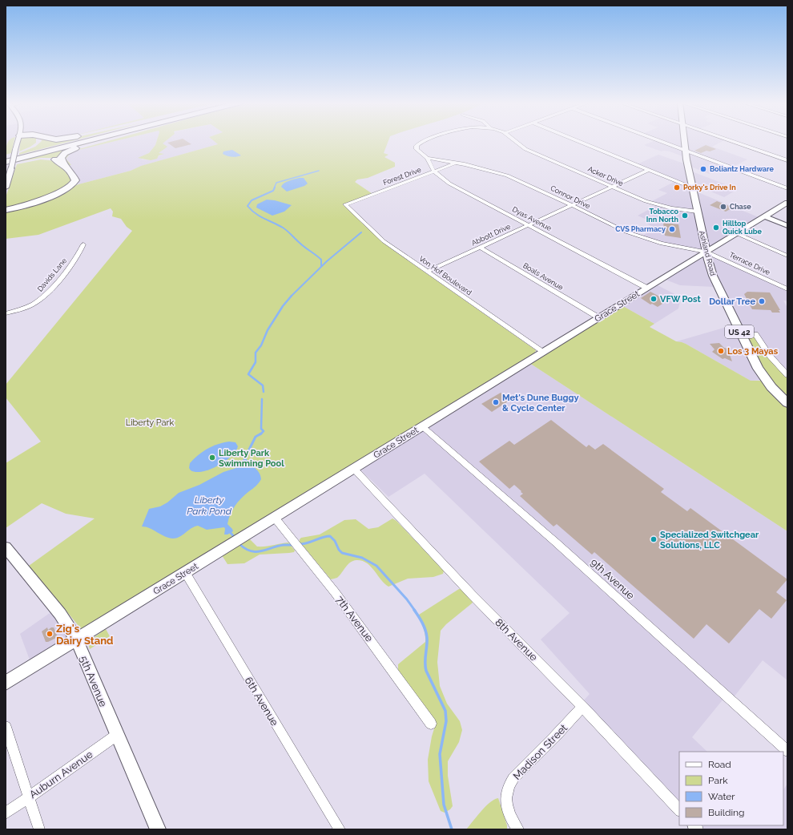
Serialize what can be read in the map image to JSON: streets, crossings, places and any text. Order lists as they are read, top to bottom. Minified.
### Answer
{"streets":{"main road":["Ashland Road","US 42"],"street":["Forest Drive","Acker Drive","Connor Drive","Dyas Avenue","Abbott Drive","Terrace Drive","Davids Lane","Von Hof Boulevard","Boals Avenue","Grace Street","9th Avenue","7th Avenue","8th Avenue","5th Avenue","6th Avenue","Madison Street","Auburn Avenue"]},"crossings":[["Forest Drive","Connor Drive"],["Forest Drive","Dyas Avenue"],["Forest Drive","Von Hof Boulevard"],["Acker Drive","Abbott Drive"],["Acker Drive","Ashland Road"],["Connor Drive","Abbott Drive"],["Connor Drive","Ashland Road"],["Connor Drive","Terrace Drive"],["Connor Drive","Grace Street"],["Dyas Avenue","Abbott Drive"],["Dyas Avenue","Grace Street"],["Abbott Drive","Von Hof Boulevard"],["Abbott Drive","Boals Avenue"],["Ashland Road","Terrace Drive"],["Ashland Road","Grace Street"],["Terrace Drive","Grace Street"],["Von Hof Boulevard","Grace Street"],["Boals Avenue","Grace Street"],["Grace Street","9th Avenue"],["Grace Street","7th Avenue"],["Grace Street","8th Avenue"],["Grace Street","5th Avenue"],["Grace Street","6th Avenue"],["8th Avenue","Madison Street"],["5th Avenue","Auburn Avenue"]],"water":["Liberty Park Pond"],"parks":["Liberty Park"],"places":["Boliantz Hardware","Porky's Drive In","Chase","Tobacco Inn North","Hilltop Quick Lube","CVS Pharmacy","VFW Post","Dollar Tree","Los 3 Mayas","Met's Dune Buggy & Cycle Center","Liberty Park Swimming Pool","Specialized Switchgear Solutions, LLC","Zig's Dairy Stand"],"legend":["Road","Park","Water","Building"]}
